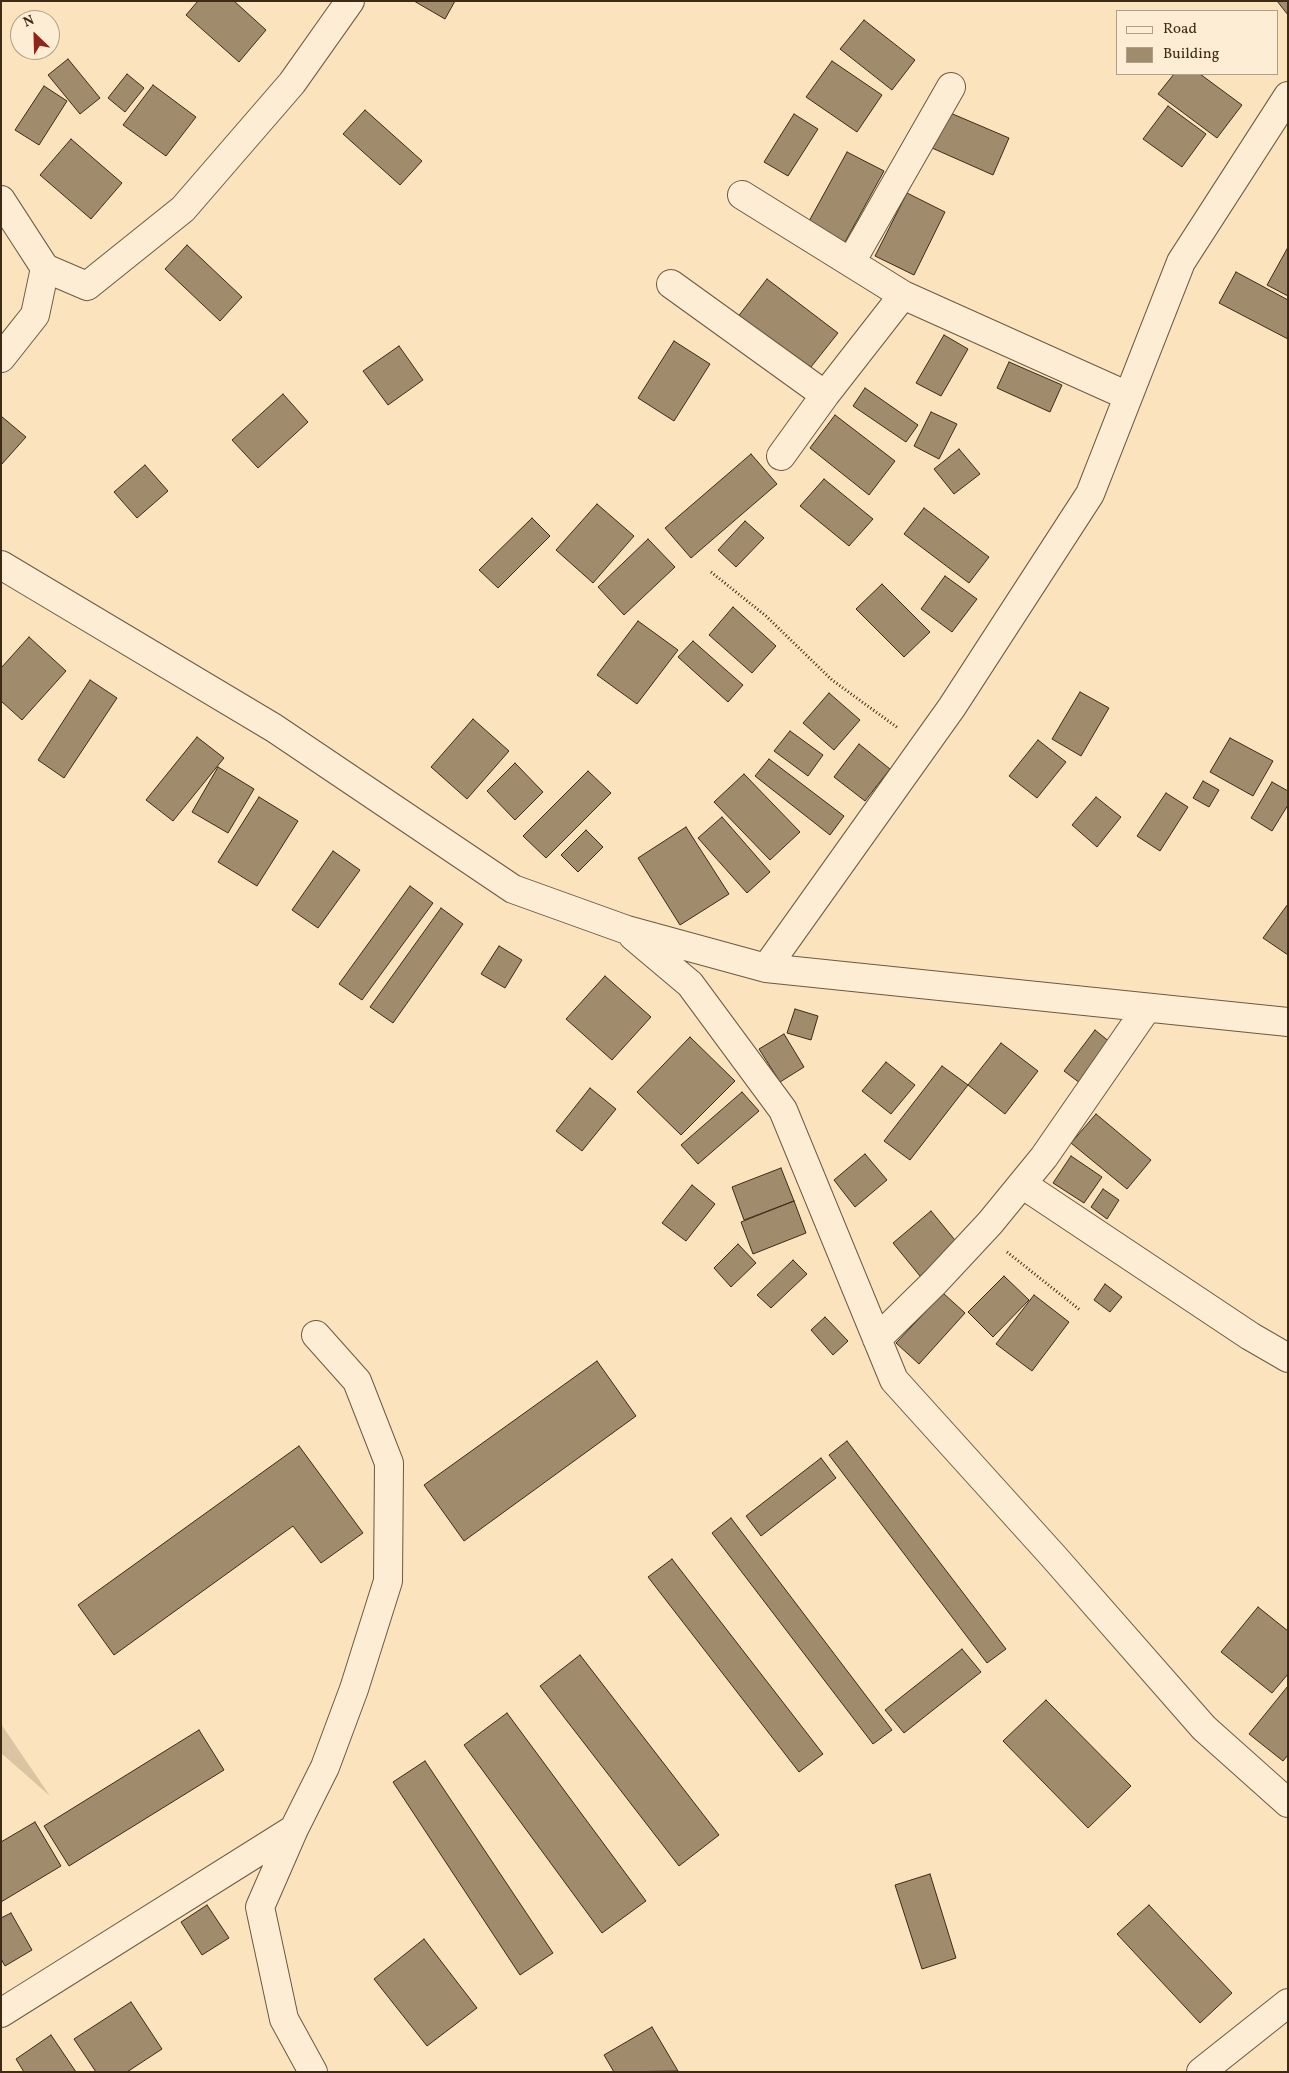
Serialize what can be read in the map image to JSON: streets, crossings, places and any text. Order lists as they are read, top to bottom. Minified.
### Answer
{"legend":["Road","Building"],"north":"top left"}
